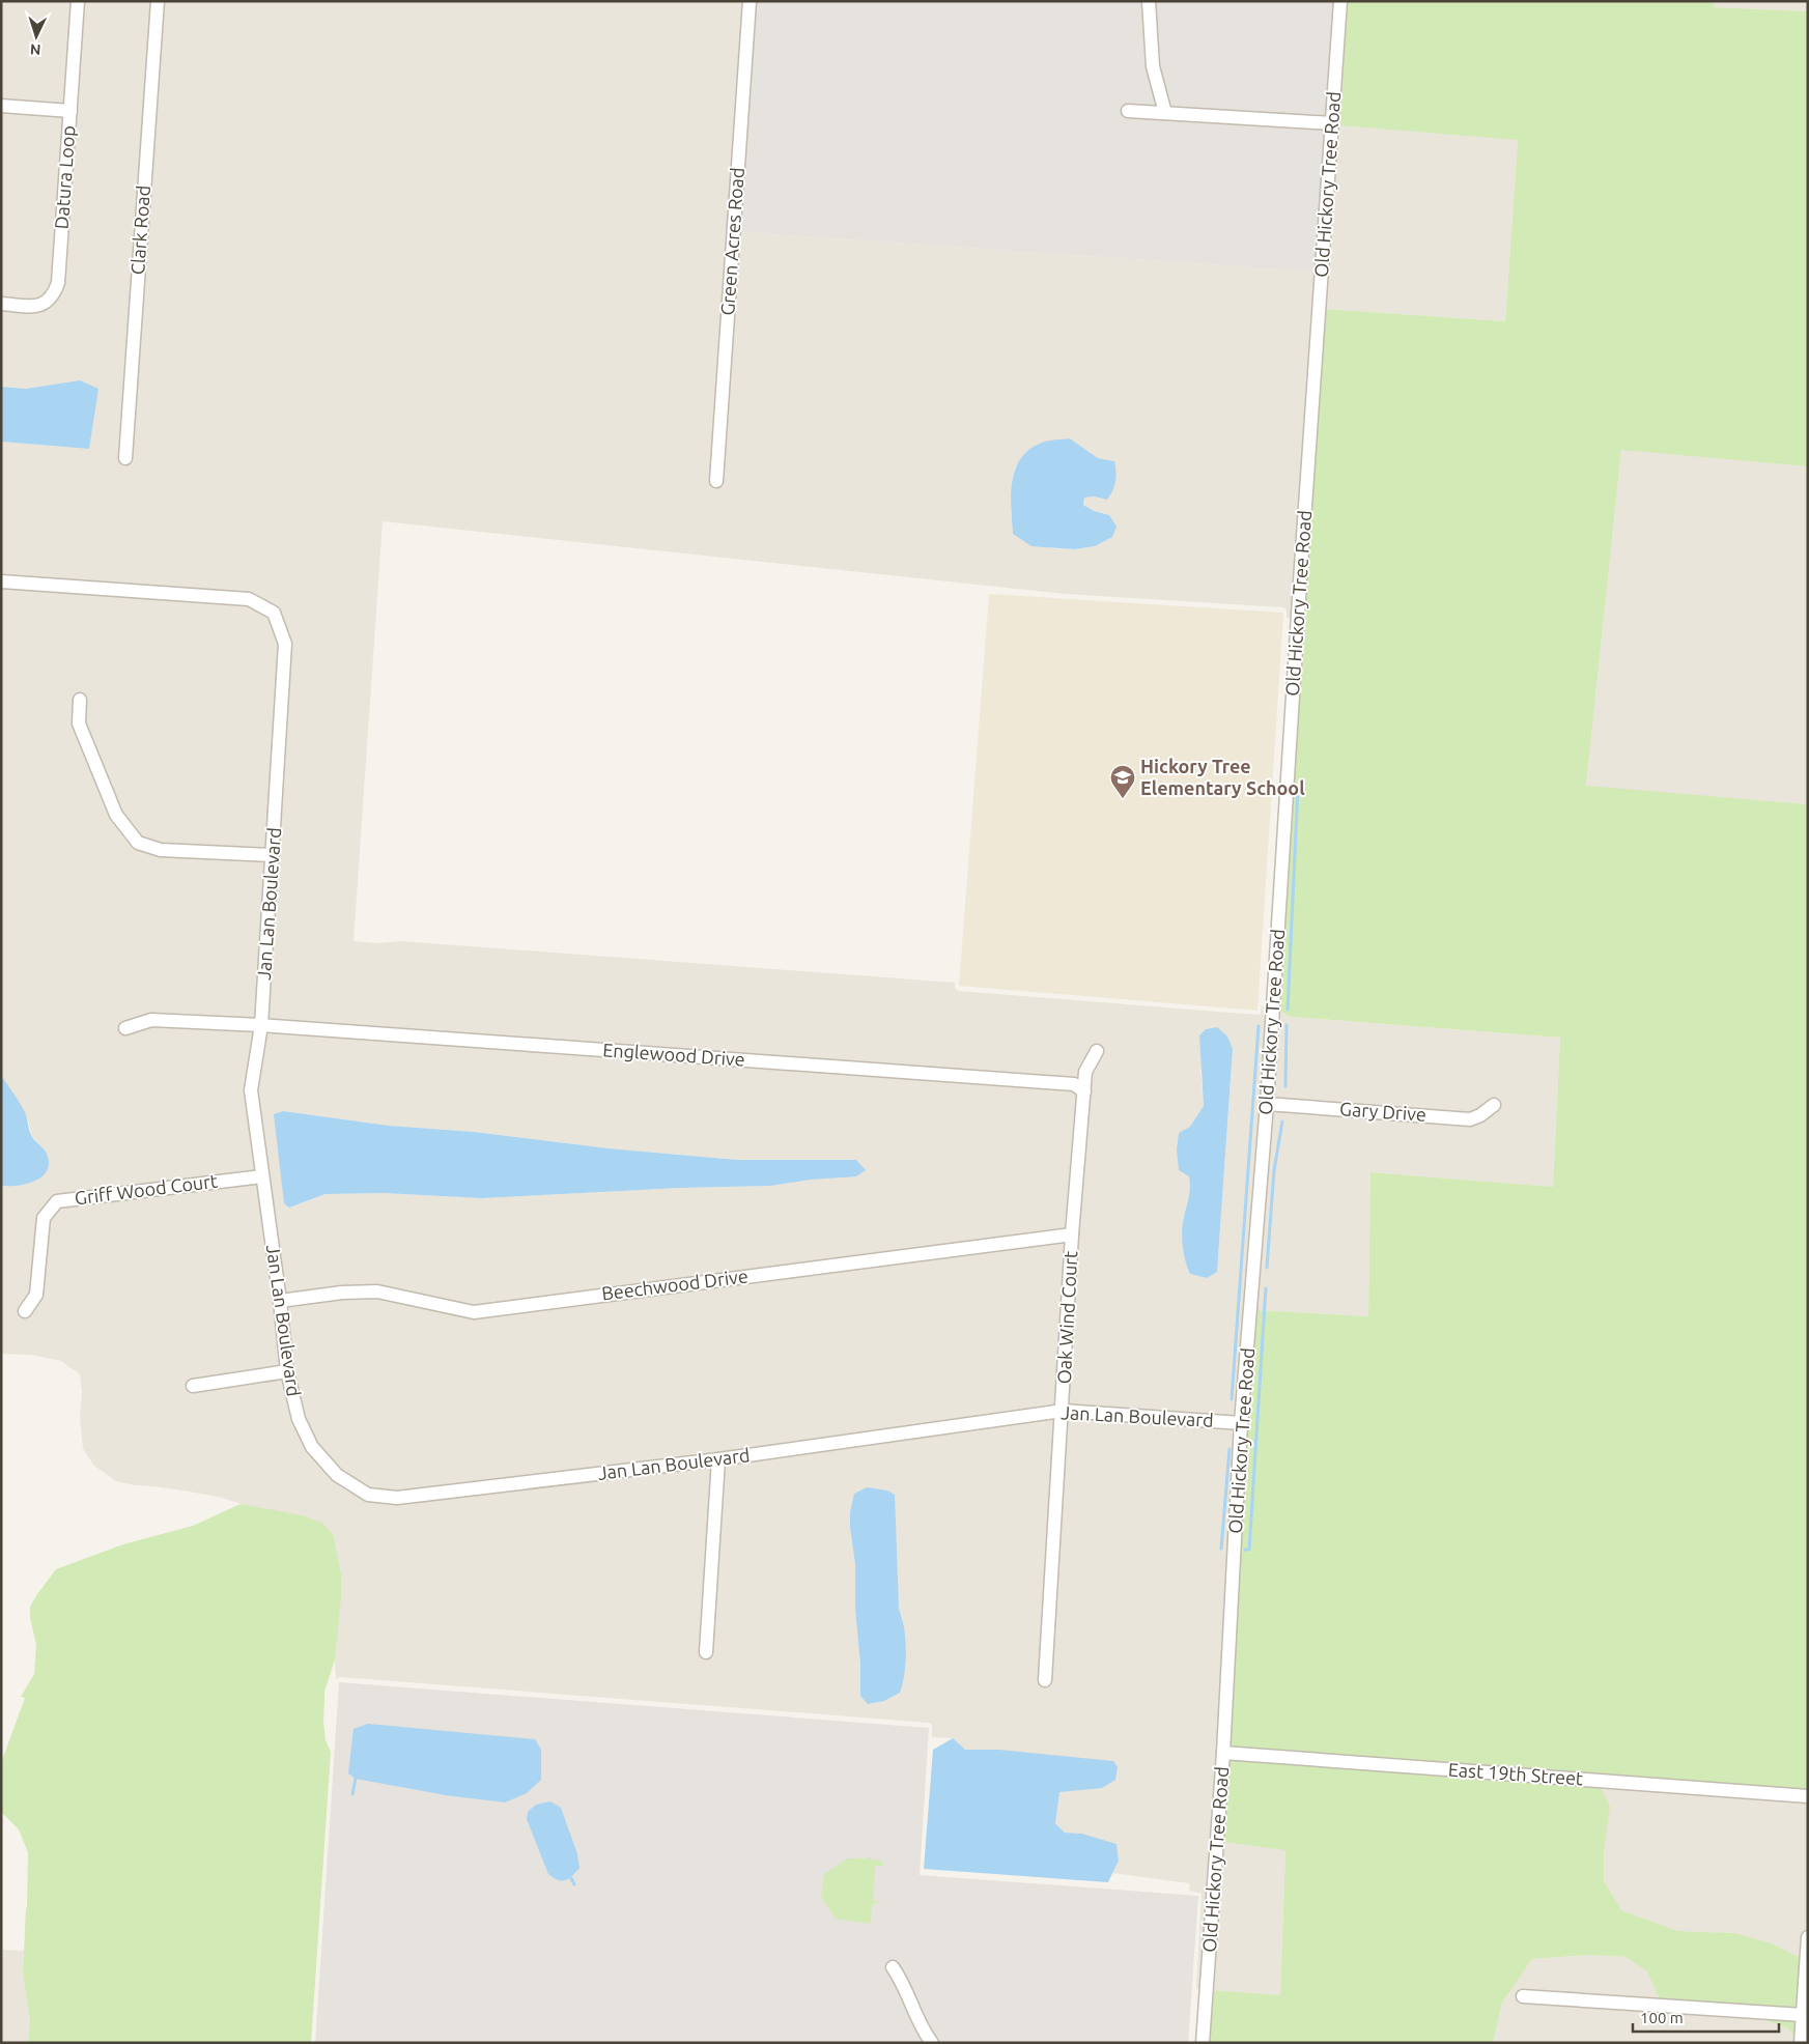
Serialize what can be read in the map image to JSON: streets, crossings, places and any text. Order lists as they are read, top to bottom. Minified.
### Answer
{"streets":{"street":["Datura Loop","Old Hickory Tree Road","Clark Road","Green Acres Road","Jan Lan Boulevard","Englewood Drive","Gary Drive","Griff Wood Court","Beechwood Drive","Oak Wind Court","East 19th Street"]},"crossings":[["Old Hickory Tree Road","Jan Lan Boulevard"],["Old Hickory Tree Road","Gary Drive"],["Old Hickory Tree Road","East 19th Street"],["Jan Lan Boulevard","Englewood Drive"],["Jan Lan Boulevard","Griff Wood Court"],["Jan Lan Boulevard","Beechwood Drive"],["Jan Lan Boulevard","Oak Wind Court"],["Englewood Drive","Oak Wind Court"],["Beechwood Drive","Oak Wind Court"]],"places":{"school or university":["Hickory Tree Elementary School"]},"scale_bar":"100 m","north":"bottom"}
